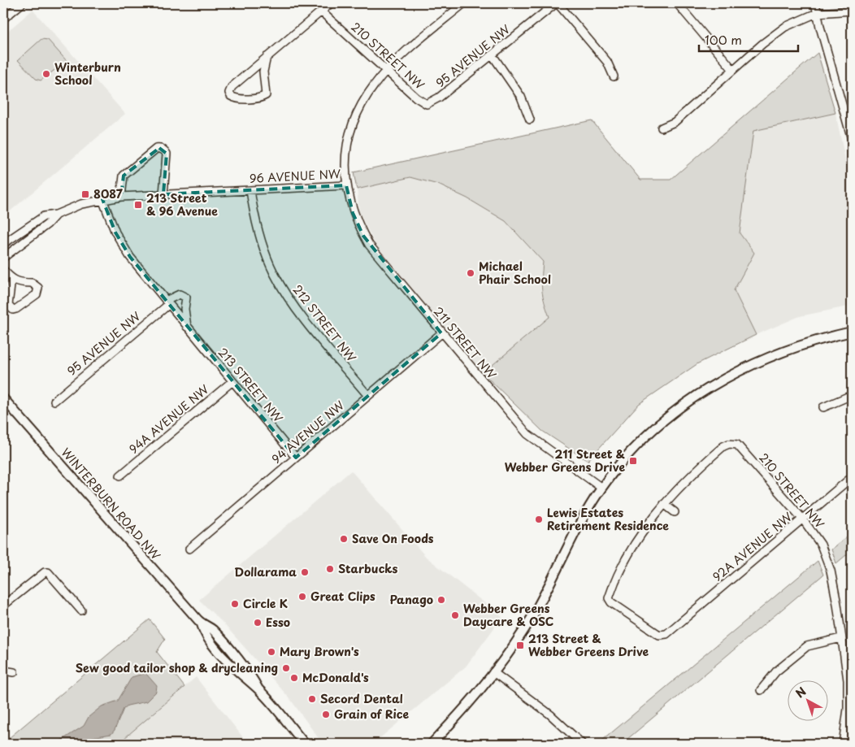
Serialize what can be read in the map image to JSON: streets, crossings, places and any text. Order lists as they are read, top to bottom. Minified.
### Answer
{"streets":{"main road":["WINTERBURN ROAD NW"],"street":["210 STREET NW","95 AVENUE NW","96 AVENUE NW","212 STREET NW","211 STREET NW","213 STREET NW","94A AVENUE NW","94 AVENUE NW","92A AVENUE NW"]},"crossings":[["210 STREET NW","95 AVENUE NW"],["210 STREET NW","96 AVENUE NW"],["210 STREET NW","92A AVENUE NW"],["95 AVENUE NW","213 STREET NW"],["96 AVENUE NW","212 STREET NW"],["96 AVENUE NW","211 STREET NW"],["96 AVENUE NW","213 STREET NW"],["212 STREET NW","94 AVENUE NW"],["211 STREET NW","94 AVENUE NW"],["213 STREET NW","94A AVENUE NW"],["213 STREET NW","94 AVENUE NW"]],"places":{"other":["Winterburn School","Michael Phair School","Lewis Estates Retirement Residence","Save On Foods","Starbucks","Dollarama","Great Clips","Panago","Circle K","Webber Greens Daycare & OSC","Esso","Mary Brown's","Sew good tailor shop & drycleaning","McDonald's","Secord Dental","Grain of Rice"],"transit":["8087","213 Street & 96 Avenue","211 Street & Webber Greens Drive","213 Street & Webber Greens Drive"]},"scale_bar":"100 m","north":"top left"}
